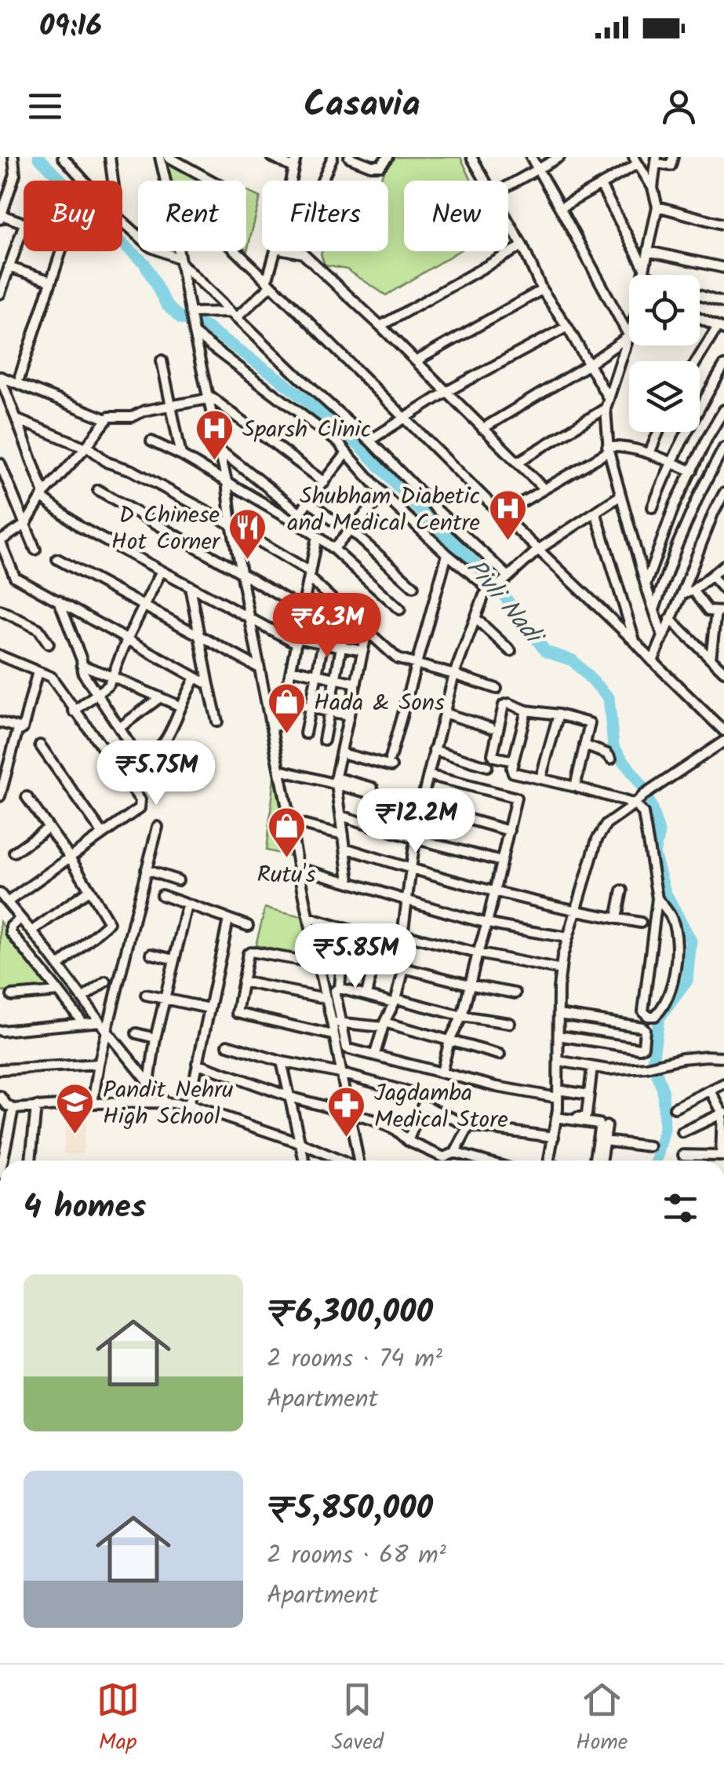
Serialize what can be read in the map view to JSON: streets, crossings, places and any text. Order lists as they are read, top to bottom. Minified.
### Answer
{"water":["Pivli Nadi"],"places":{"hospital":["Sparsh Clinic","Shubham Diabetic and Medical Centre"],"restaurant":["D Chinese Hot Corner"],"shop":["Hada & Sons","Rutu's"],"school or university":["Pandit Nehru High School"],"pharmacy":["Jagdamba Medical Store"]},"page":{"status":"09:16","header":"Casavia","chip":["Buy","Rent","Filters","New"],"price":["₹6.3M","₹5.75M","₹12.2M","₹5.85M"],"heading":"4 homes","list":[{"name":"₹6,300,000","note":"2 rooms · 74 m² · Apartment"},{"name":"₹5,850,000","note":"2 rooms · 68 m² · Apartment"}],"tabs":["Map","Saved","Home"]}}
